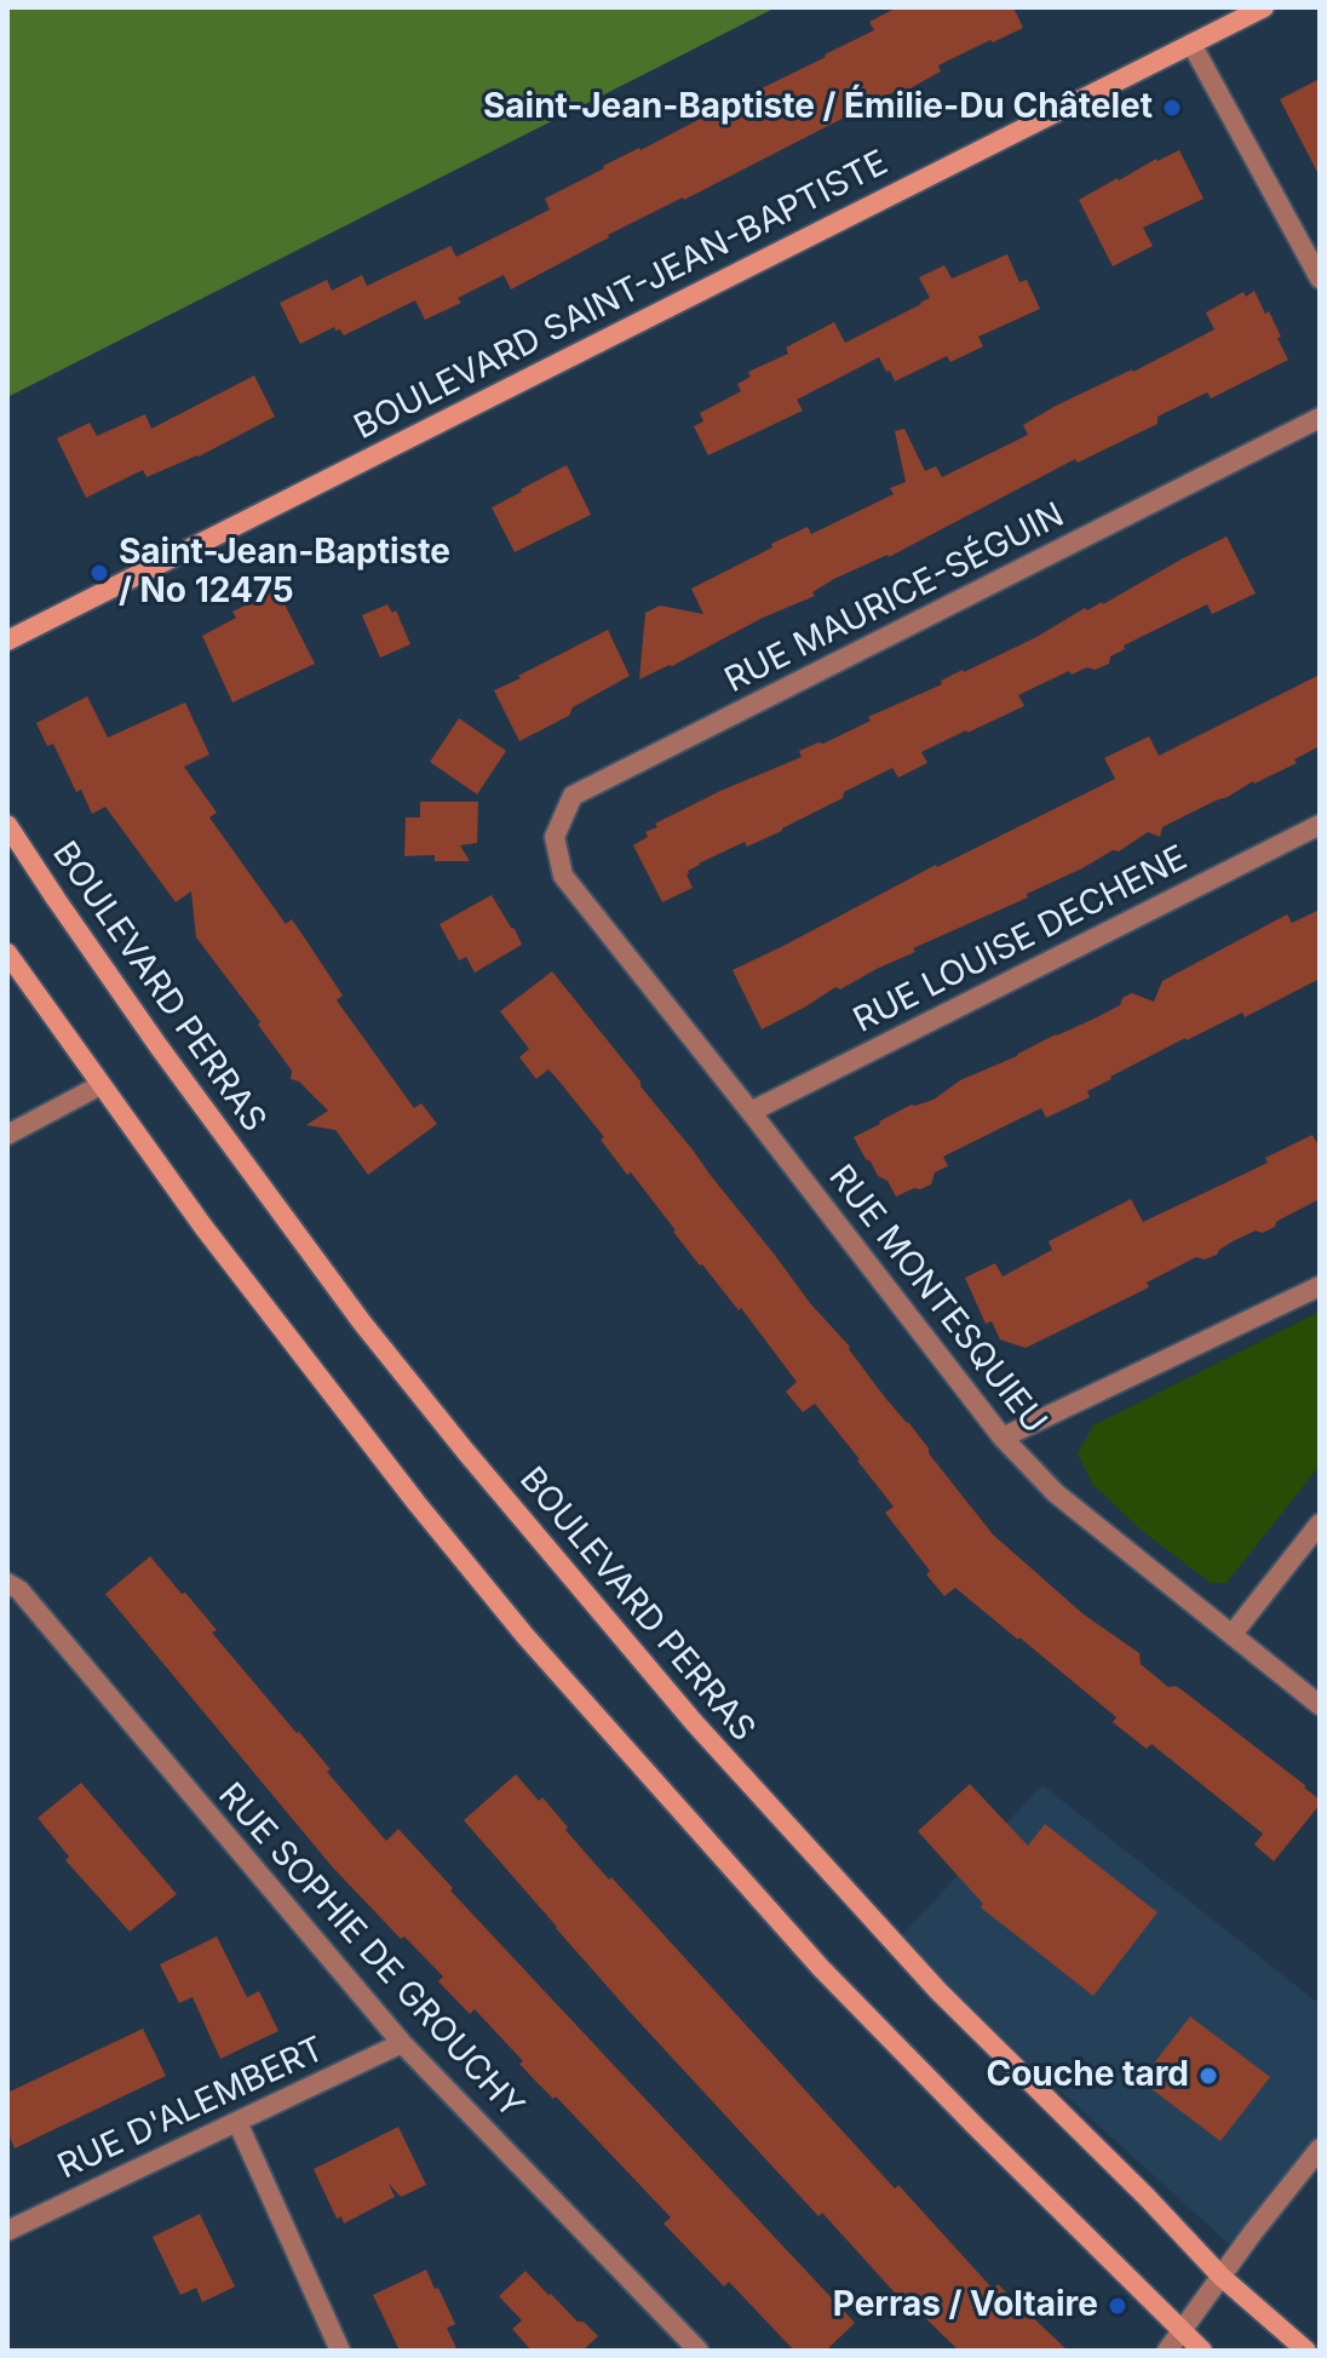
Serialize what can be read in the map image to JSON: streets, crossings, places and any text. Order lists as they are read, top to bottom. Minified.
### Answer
{"streets":{"main road":["BOULEVARD SAINT-JEAN-BAPTISTE","BOULEVARD PERRAS"],"street":["RUE MAURICE-SÉGUIN","RUE LOUISE DECHENE","RUE MONTESQUIEU","RUE SOPHIE DE GROUCHY","RUE D'ALEMBERT"]},"crossings":[["RUE MAURICE-SÉGUIN","RUE MONTESQUIEU"],["RUE LOUISE DECHENE","RUE MONTESQUIEU"],["RUE SOPHIE DE GROUCHY","RUE D'ALEMBERT"]],"places":["Saint-Jean-Baptiste / Émilie-Du Châtelet","Saint-Jean-Baptiste / No 12475","Couche tard","Perras / Voltaire"]}
